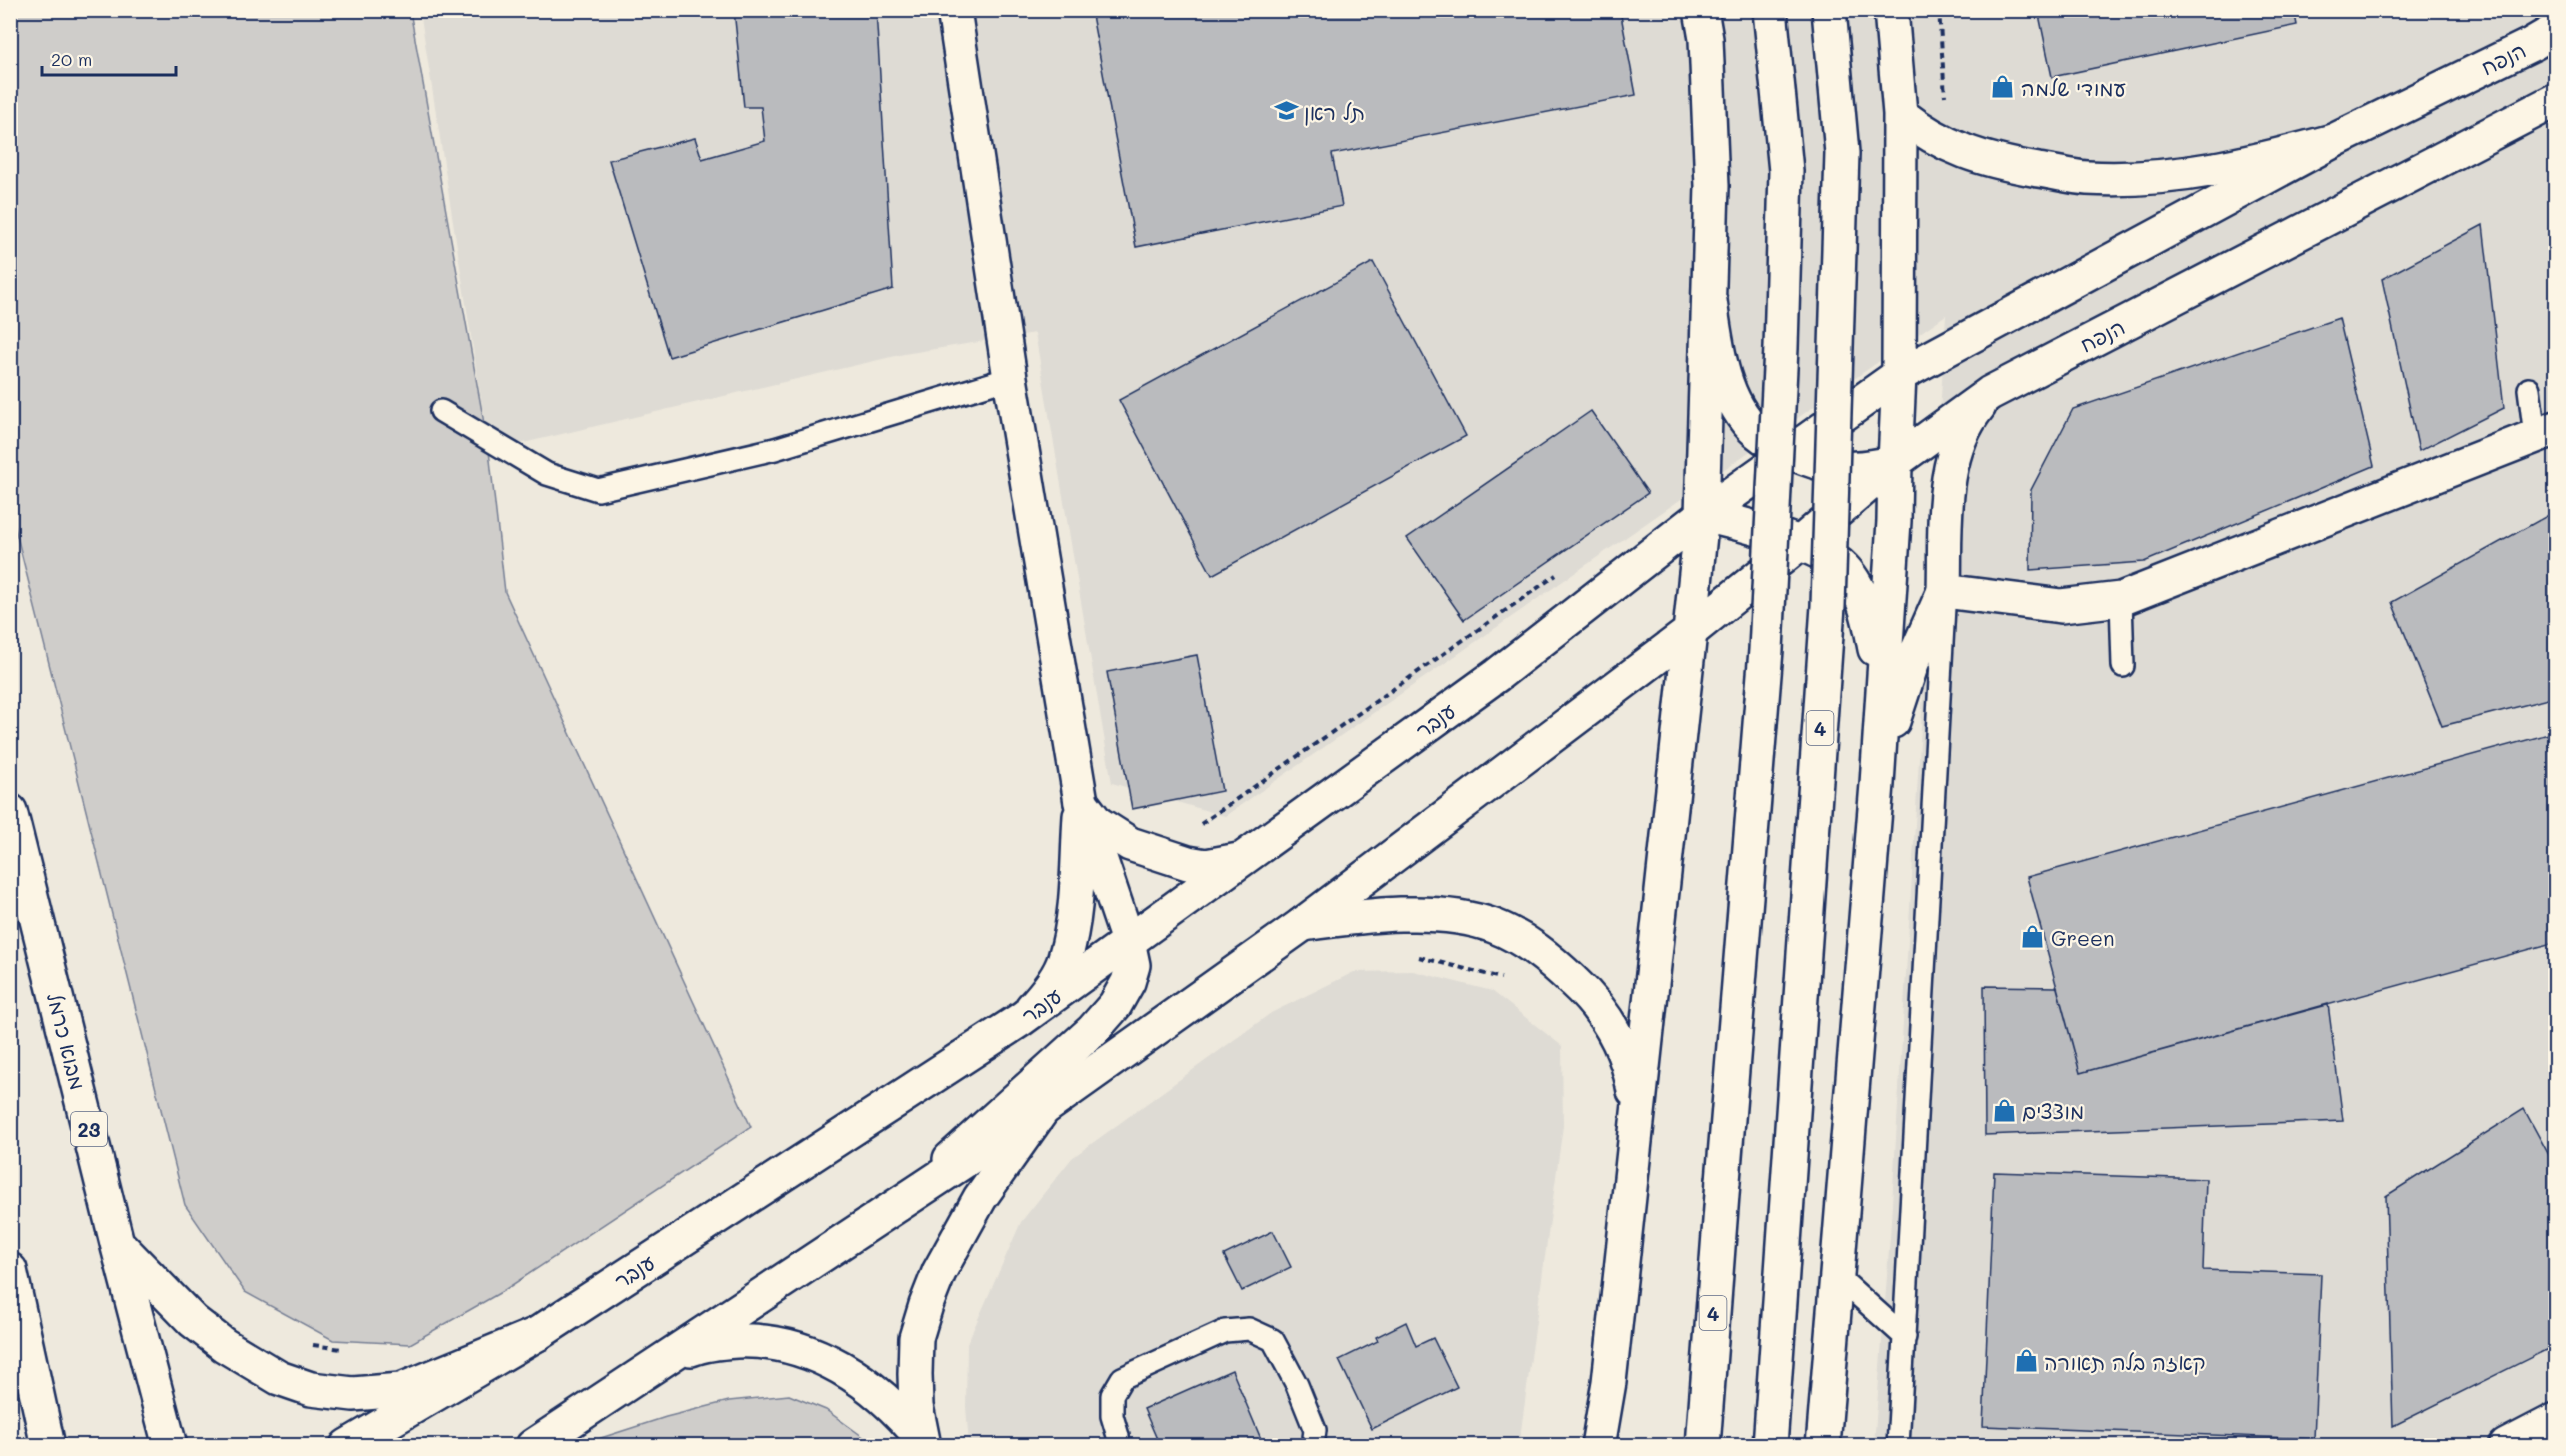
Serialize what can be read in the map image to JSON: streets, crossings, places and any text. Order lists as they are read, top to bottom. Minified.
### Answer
{"streets":{"main road":["הנפח","ענבר","4","מבוא כרמל","23"]},"crossings":[["הנפח","ענבר"]],"places":{"shop":["עמודי שלמה","Green","מוצצים","קאזה בלה תאורה"],"school or university":["תל ראן"]},"scale_bar":"20 m"}
